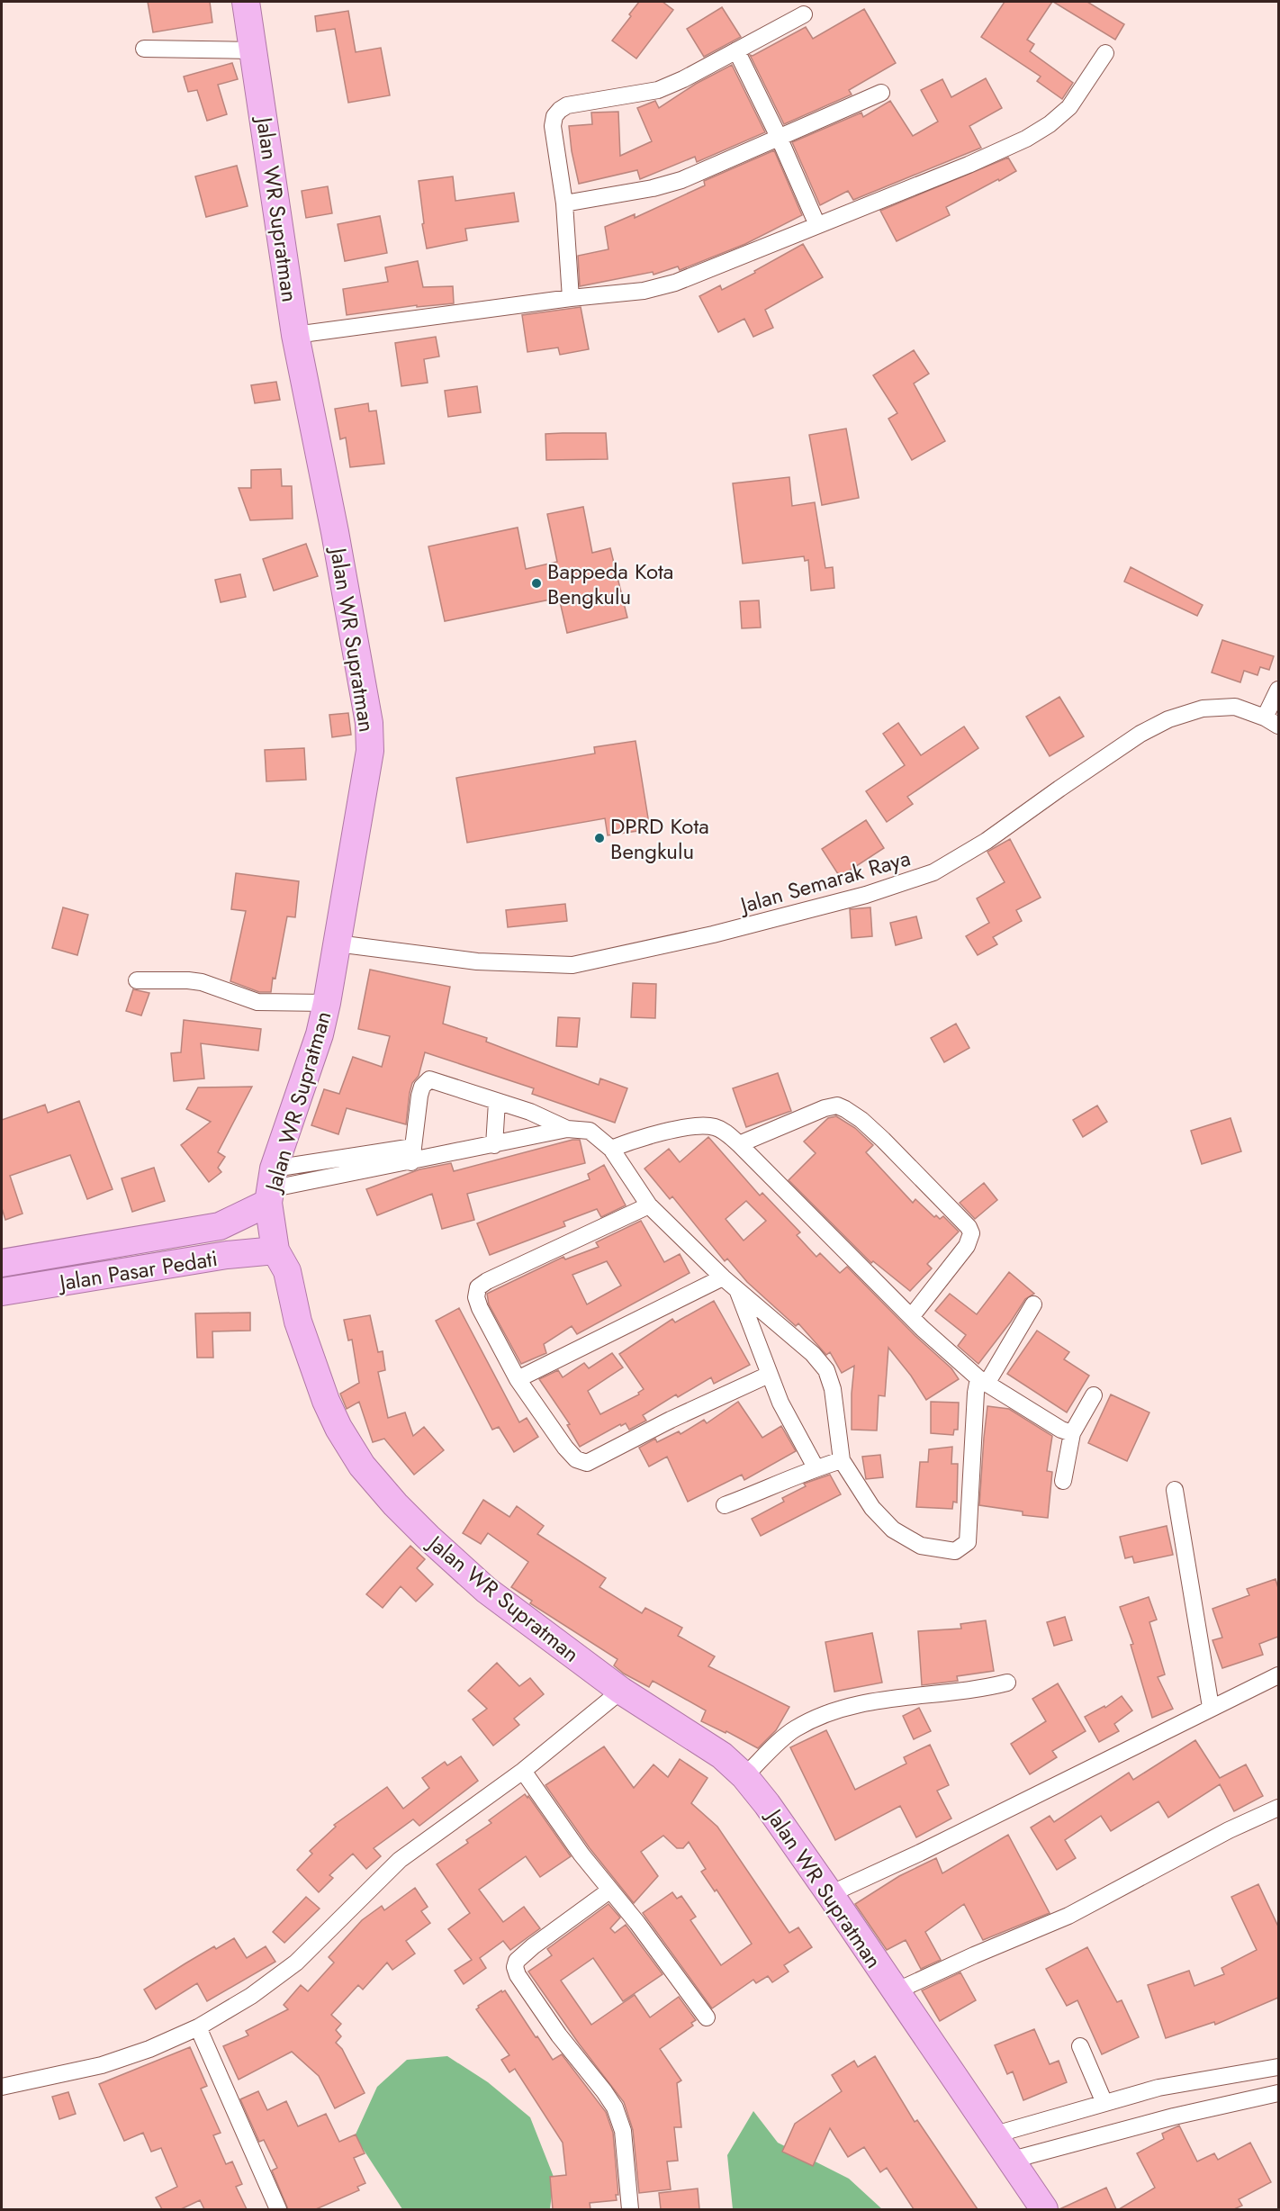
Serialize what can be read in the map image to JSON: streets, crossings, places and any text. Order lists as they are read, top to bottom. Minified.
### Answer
{"streets":{"highway":["Jalan WR Supratman","Jalan Pasar Pedati"],"street":["Jalan Semarak Raya"]},"crossings":[["Jalan WR Supratman","Jalan Semarak Raya"],["Jalan WR Supratman","Jalan Pasar Pedati"]],"places":["Bappeda Kota Bengkulu","DPRD Kota Bengkulu"]}
